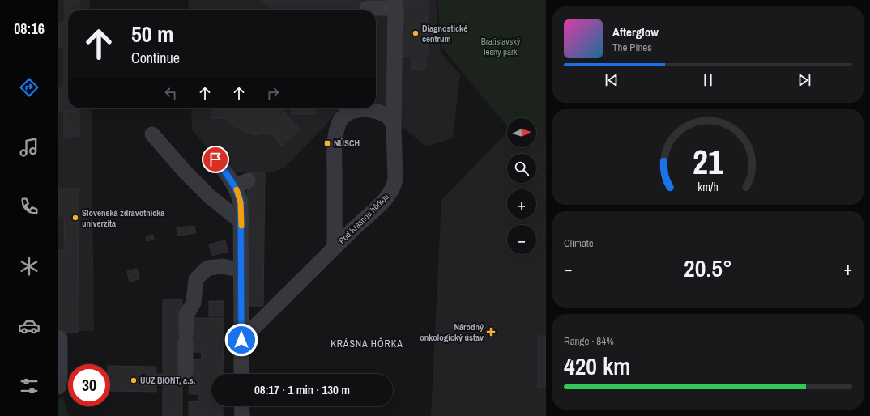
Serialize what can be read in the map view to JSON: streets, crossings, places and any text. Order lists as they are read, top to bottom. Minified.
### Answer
{"streets":{"street":["Pod Krásnou hôrkou"]},"districts":["KRÁSNA HÔRKA"],"parks":["Bratislavský lesný park"],"places":{"other":["Diagnostické centrum","Slovenská zdravotnícka univerzita","ÚUZ BIONT, a.s."],"transit":["NÚSCH"],"health":["Národný onkologický ústav"]},"north":"right","page":{"tabs":"08:16","turn":["50 m","Continue"],"song":["Afterglow","The Pines"],"map_buttons":["+","−"],"tile":["Climate",["Range · 84%","420 km"]],"heat":["−","20.5°","+"],"limit":"30","trip":"08:17 · 1 min · 130 m","gauge":["21","km/h"]}}
